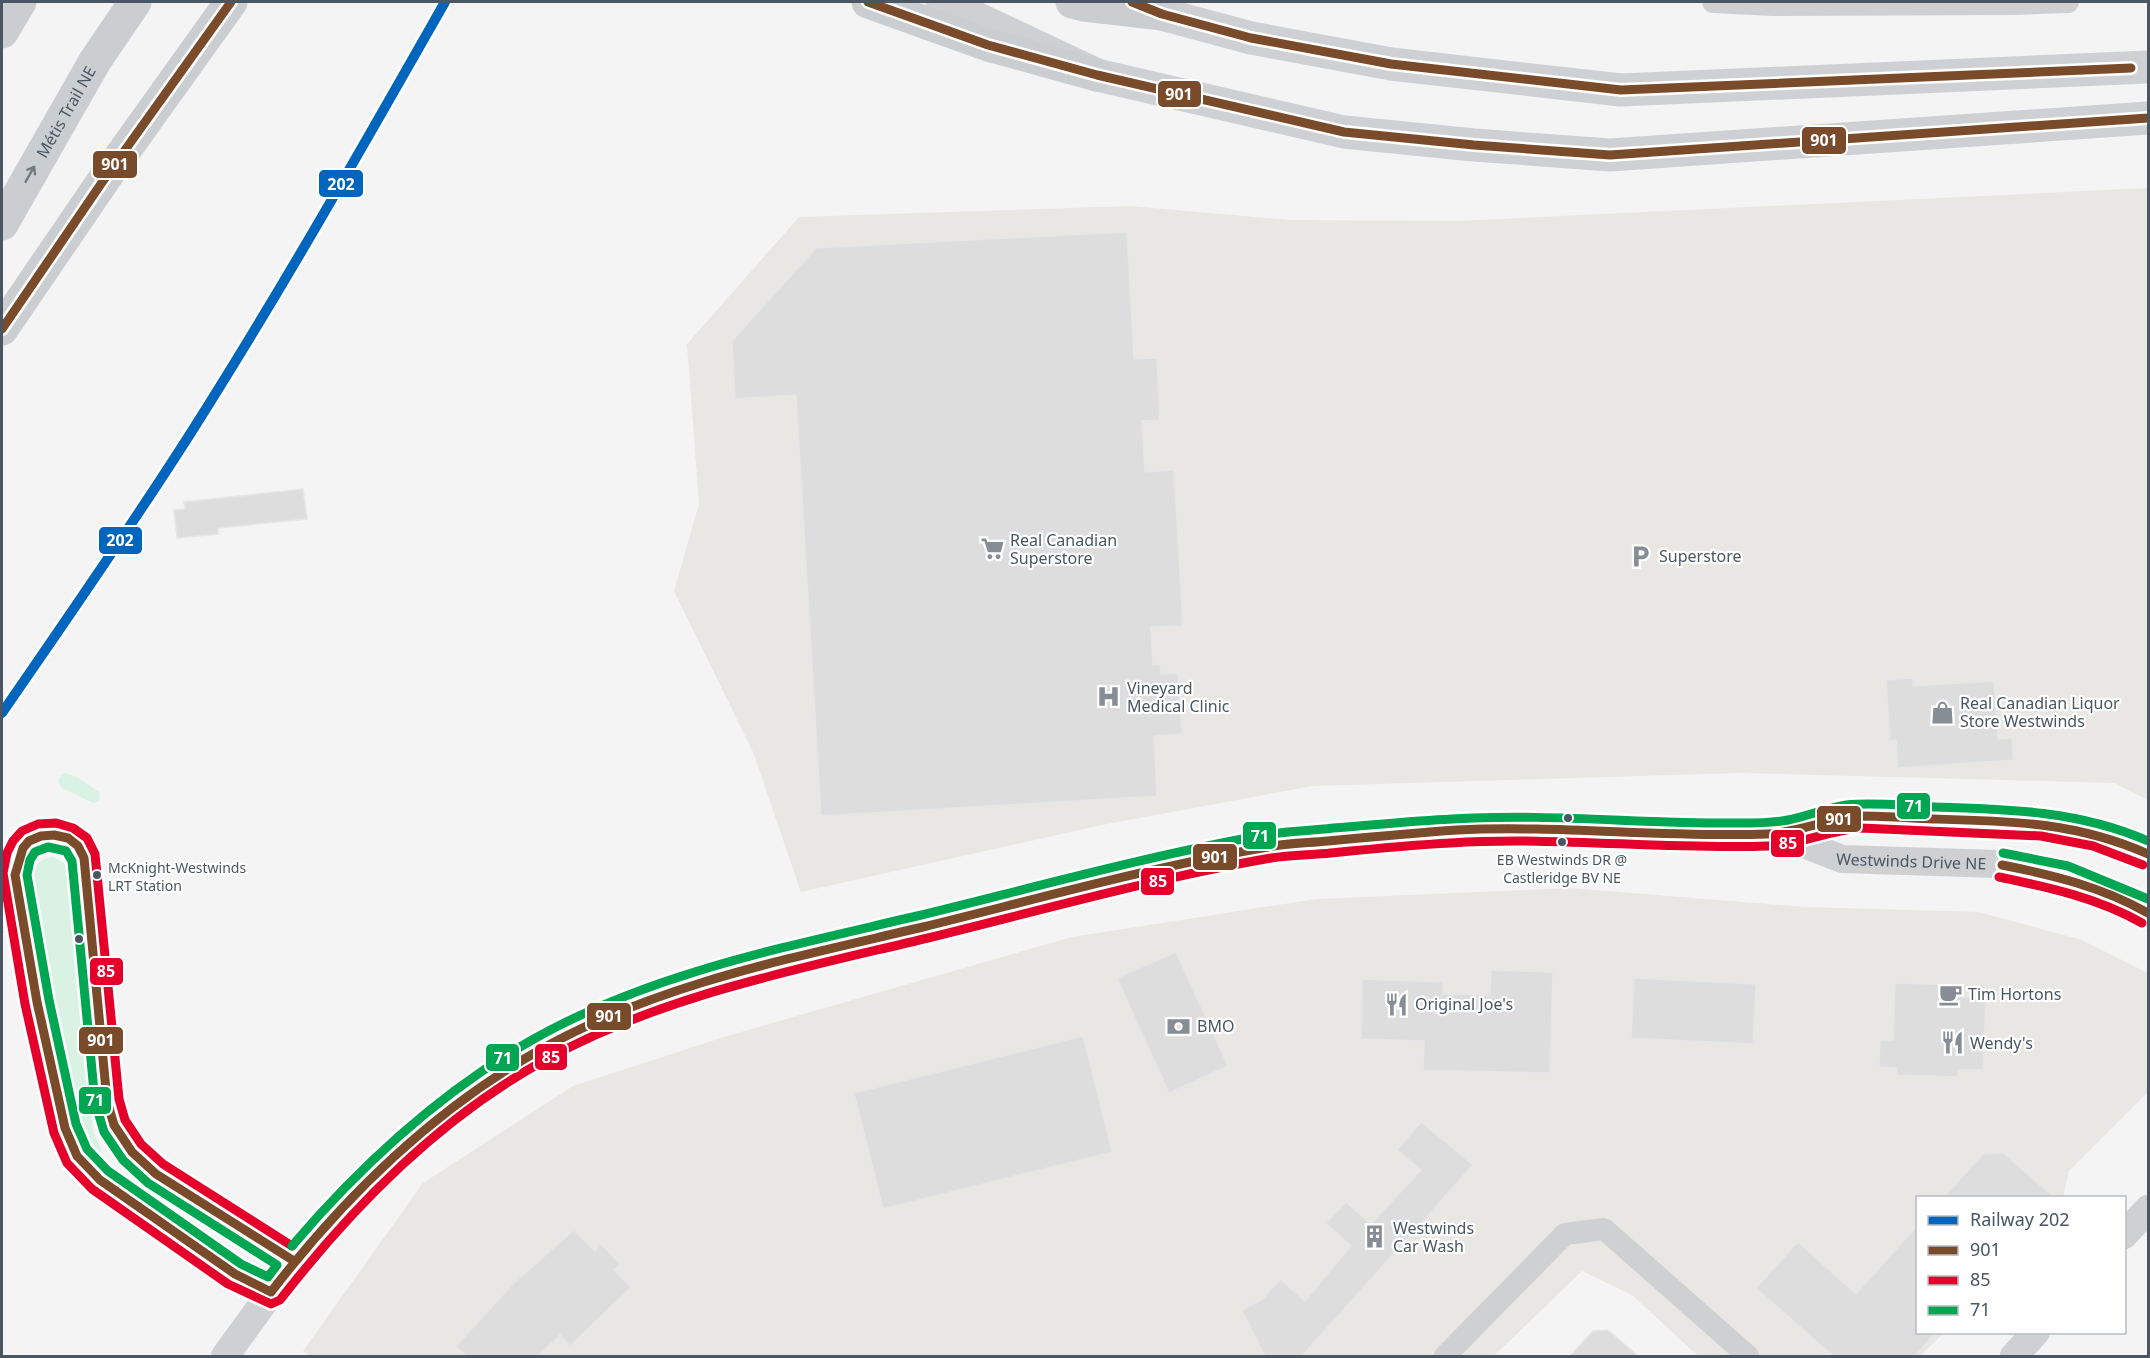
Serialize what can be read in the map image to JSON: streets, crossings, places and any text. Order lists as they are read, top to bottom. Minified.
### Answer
{"streets":{"main road":["Métis Trail NE"],"street":["Westwinds Drive NE"]},"places":{"supermarket":["Real Canadian Superstore"],"parking":["Superstore"],"hospital":["Vineyard Medical Clinic"],"shop":["Real Canadian Liquor Store Westwinds"],"other":["EB Westwinds DR @ Castleridge BV NE","McKnight-Westwinds LRT Station"],"cafe":["Tim Hortons"],"restaurant":["Original Joe's","Wendy's"],"bank":["BMO"],"building":["Westwinds Car Wash"]},"lines":["rail line 202","transit line 901","transit line 71","transit line 85"],"legend":["Railway 202","901","85","71"]}
